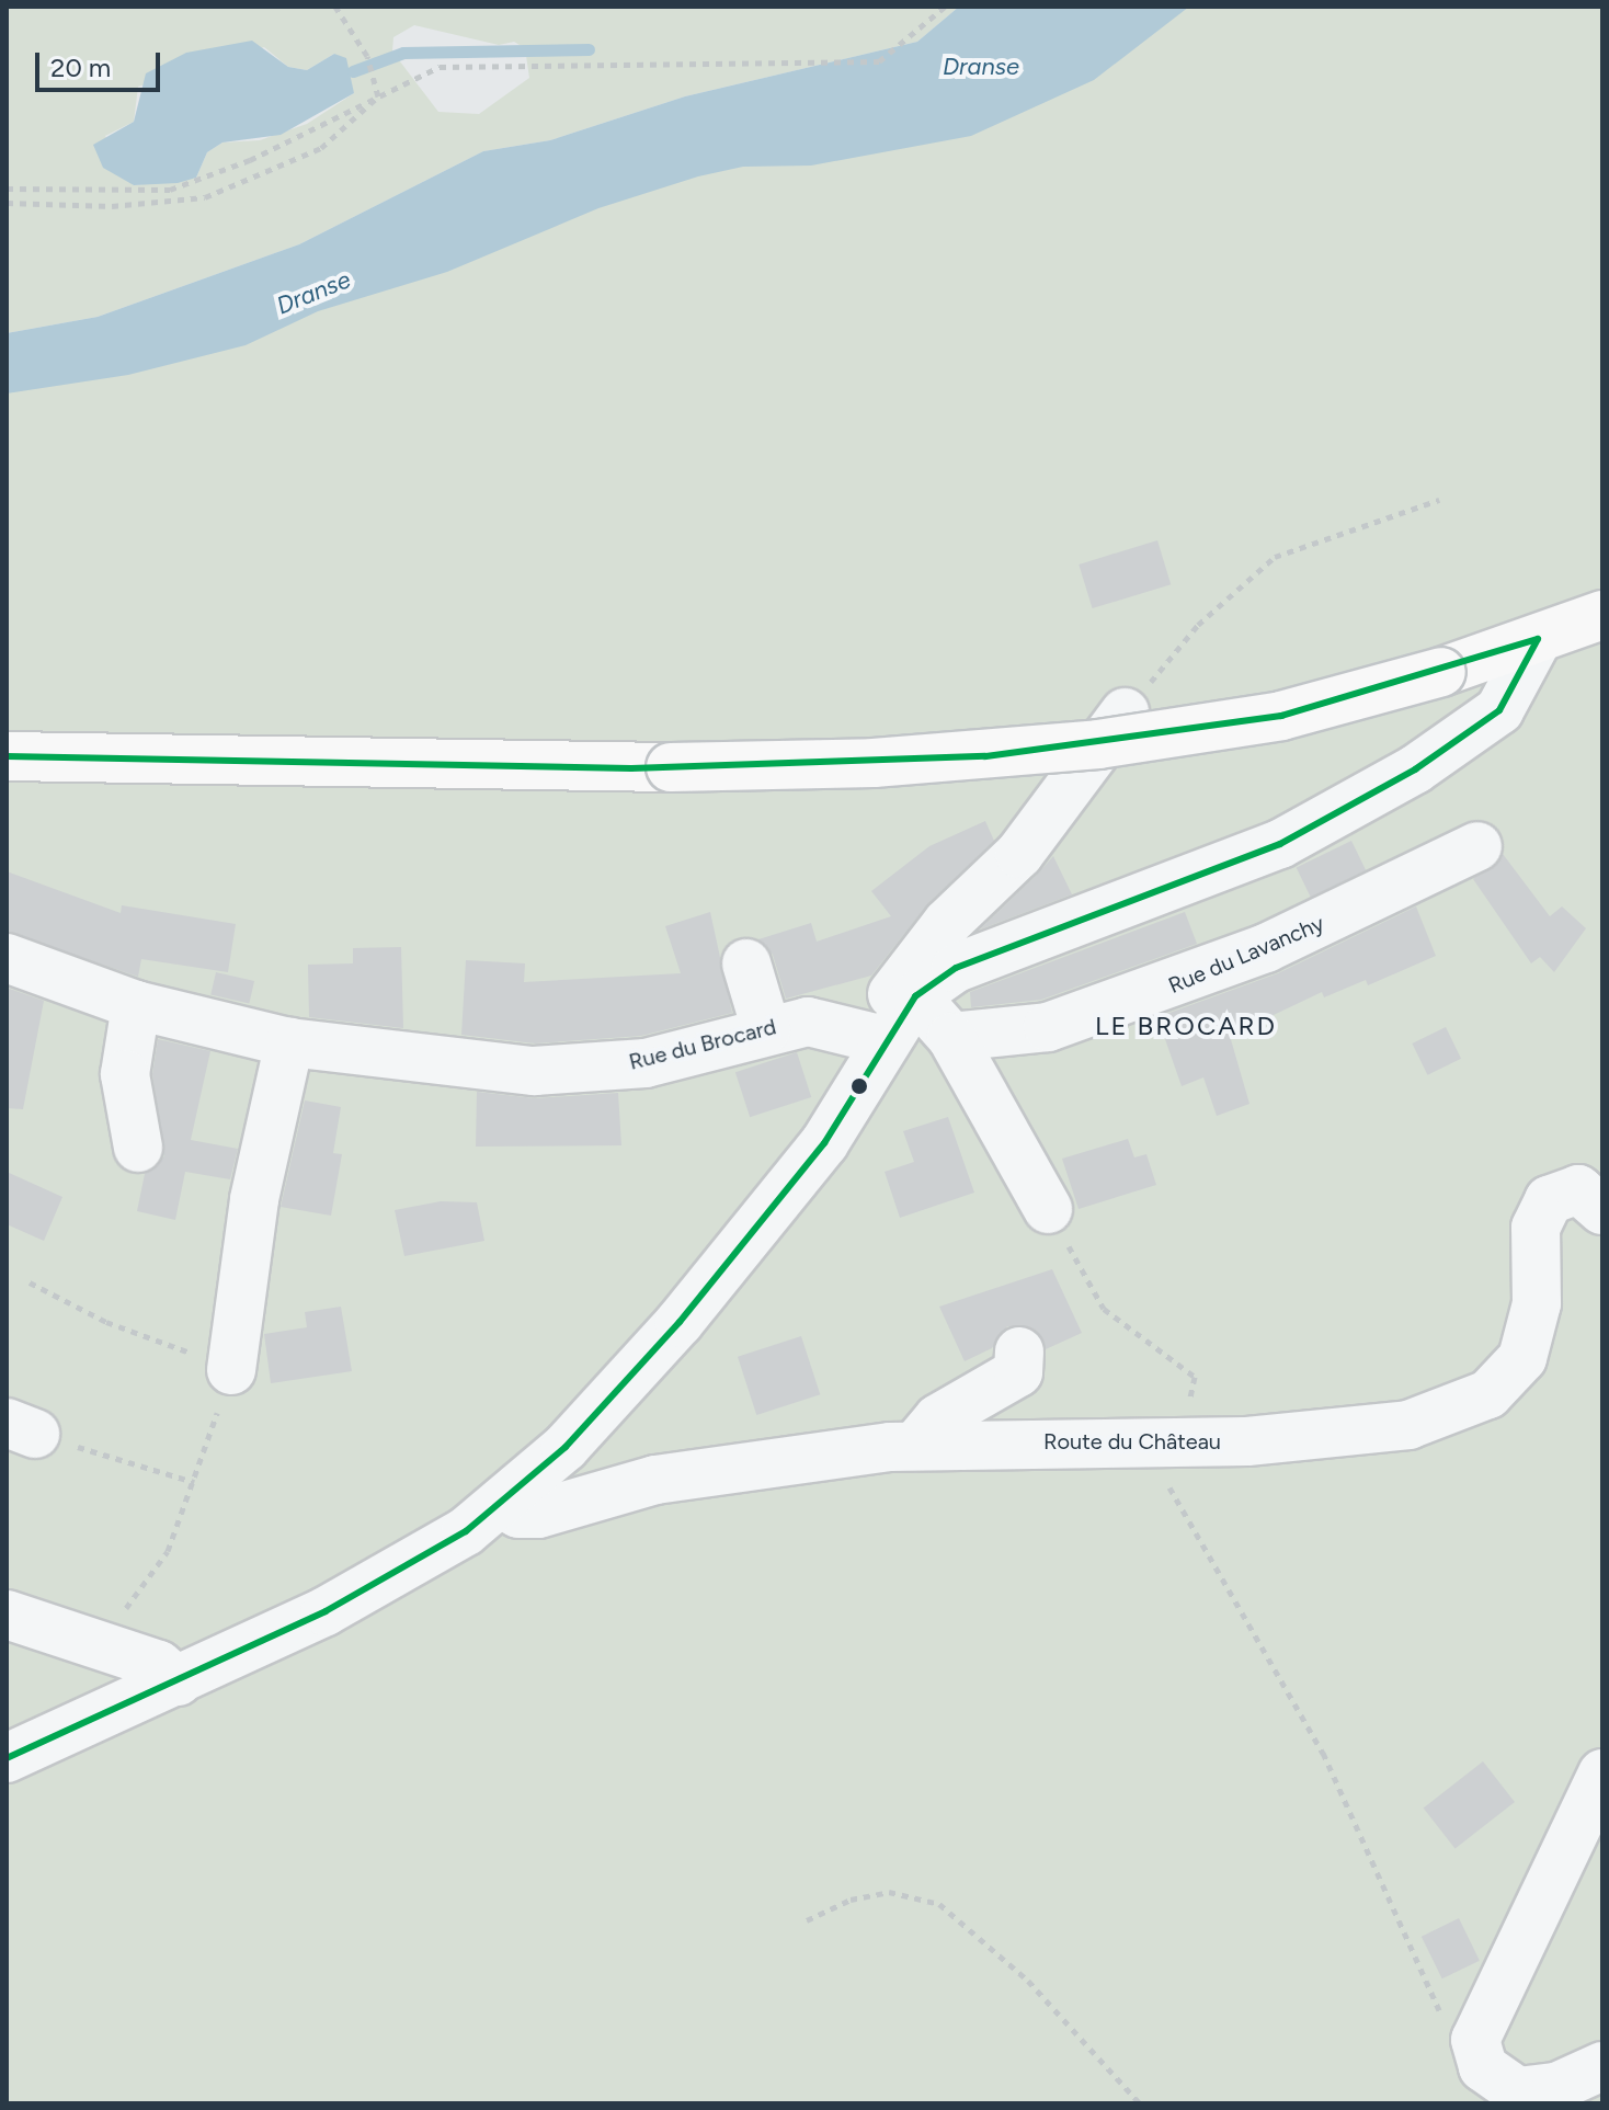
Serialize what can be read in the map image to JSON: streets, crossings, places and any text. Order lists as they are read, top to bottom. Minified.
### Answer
{"streets":{"street":["Rue du Lavanchy","Rue du Brocard","Route du Château"]},"districts":["LE BROCARD"],"water":["Dranse"],"scale_bar":"20 m"}
